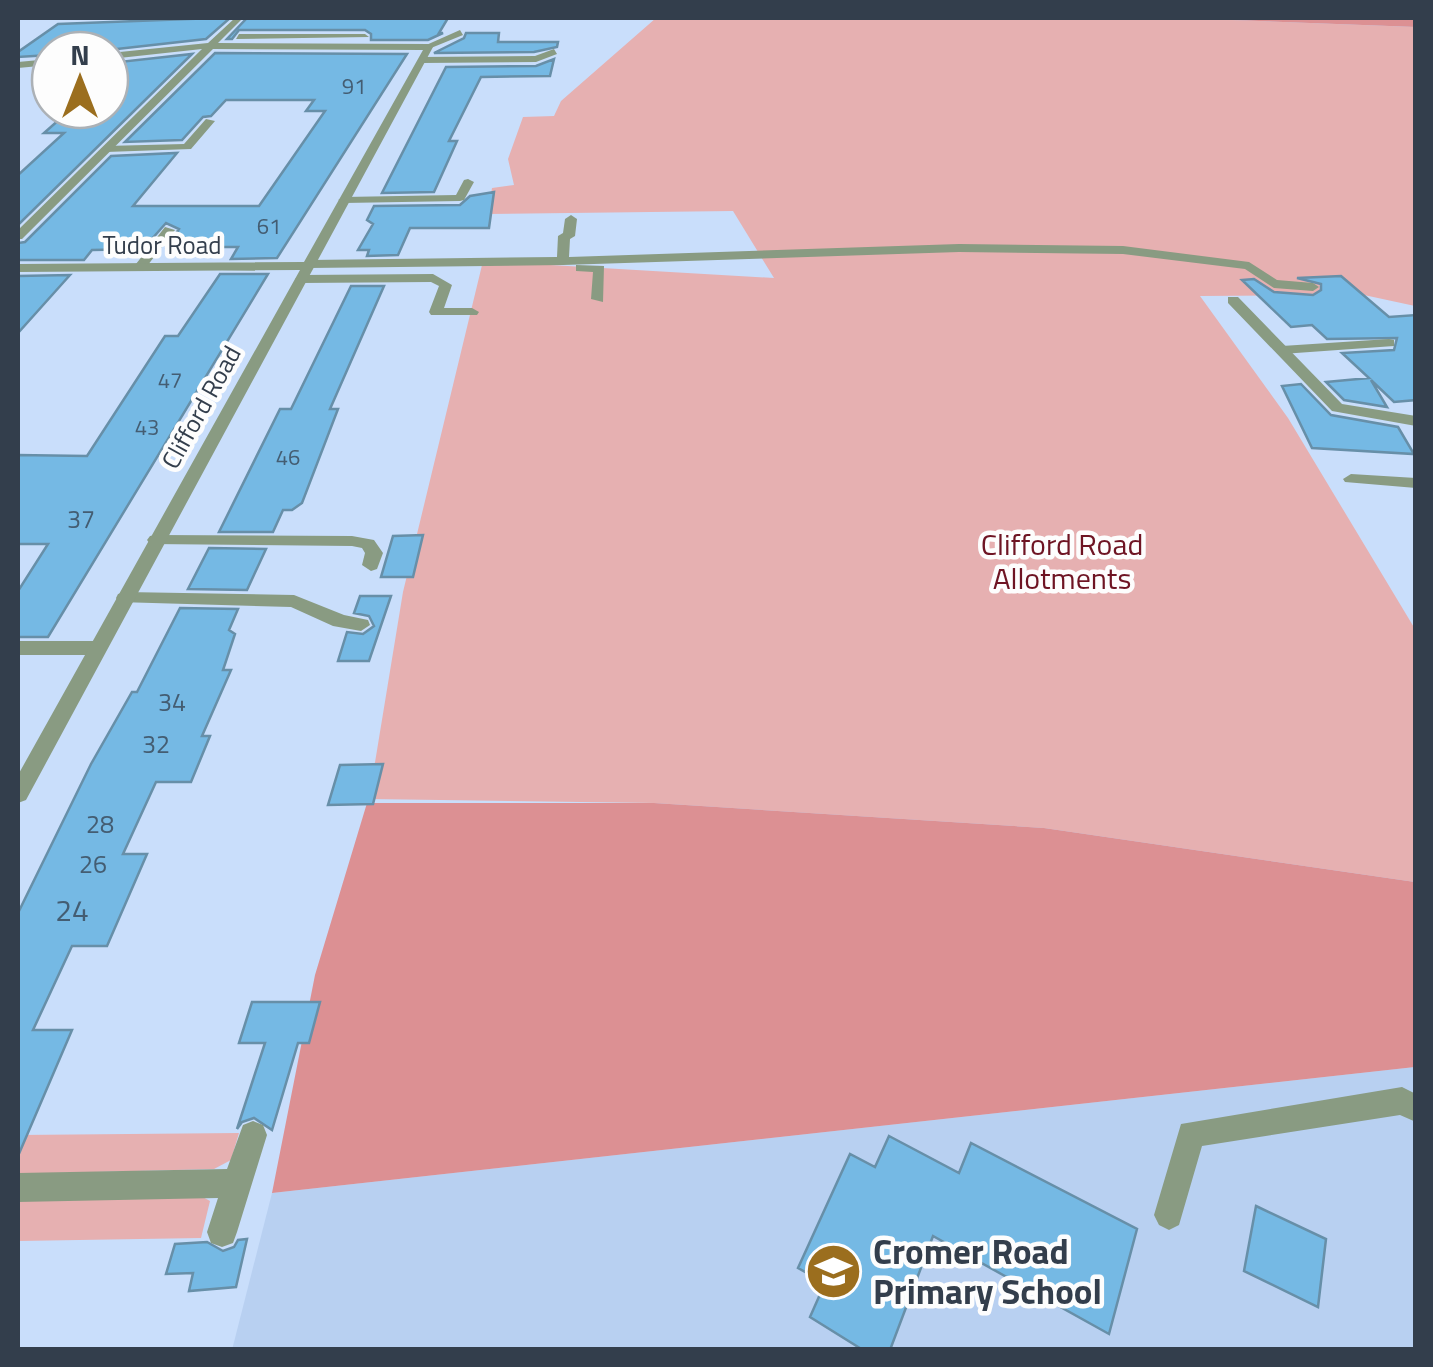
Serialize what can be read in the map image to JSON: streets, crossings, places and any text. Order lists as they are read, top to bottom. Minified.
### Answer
{"streets":{"street":["Tudor Road","Clifford Road"]},"crossings":[["Tudor Road","Clifford Road"]],"parks":["Clifford Road Allotments"],"places":{"school or university":["Cromer Road Primary School"]},"house_numbers":["91","61","47","43","46","37","34","32","28","26","24"],"north":"top"}
